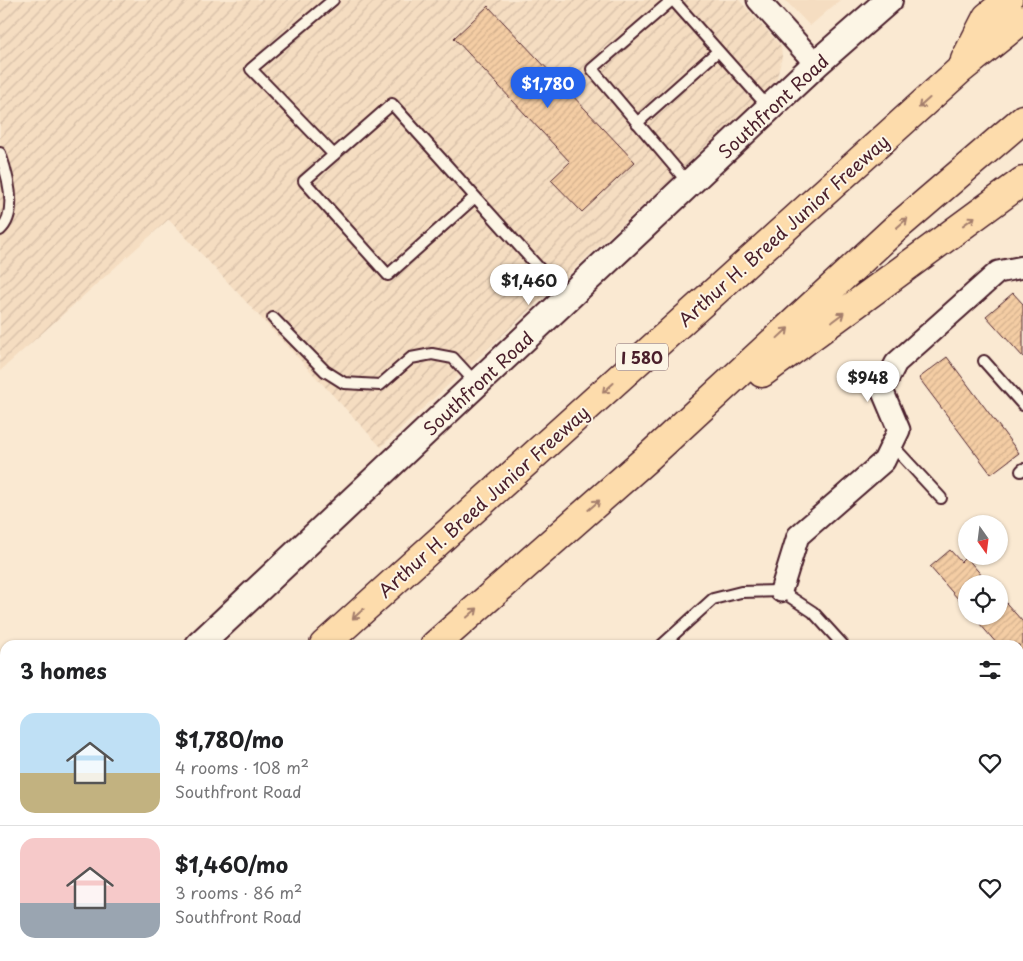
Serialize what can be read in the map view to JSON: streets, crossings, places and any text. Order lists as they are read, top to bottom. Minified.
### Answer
{"streets":{"highway":["Arthur H. Breed Junior Freeway","I 580"],"street":["Southfront Road"]},"north":"bottom","page":{"price":["$1,780","$1,460","$948"],"heading":"3 homes","list":[{"name":"$1,780/mo","note":"4 rooms · 108 m² · Southfront Road"},{"name":"$1,460/mo","note":"3 rooms · 86 m² · Southfront Road"}]}}
